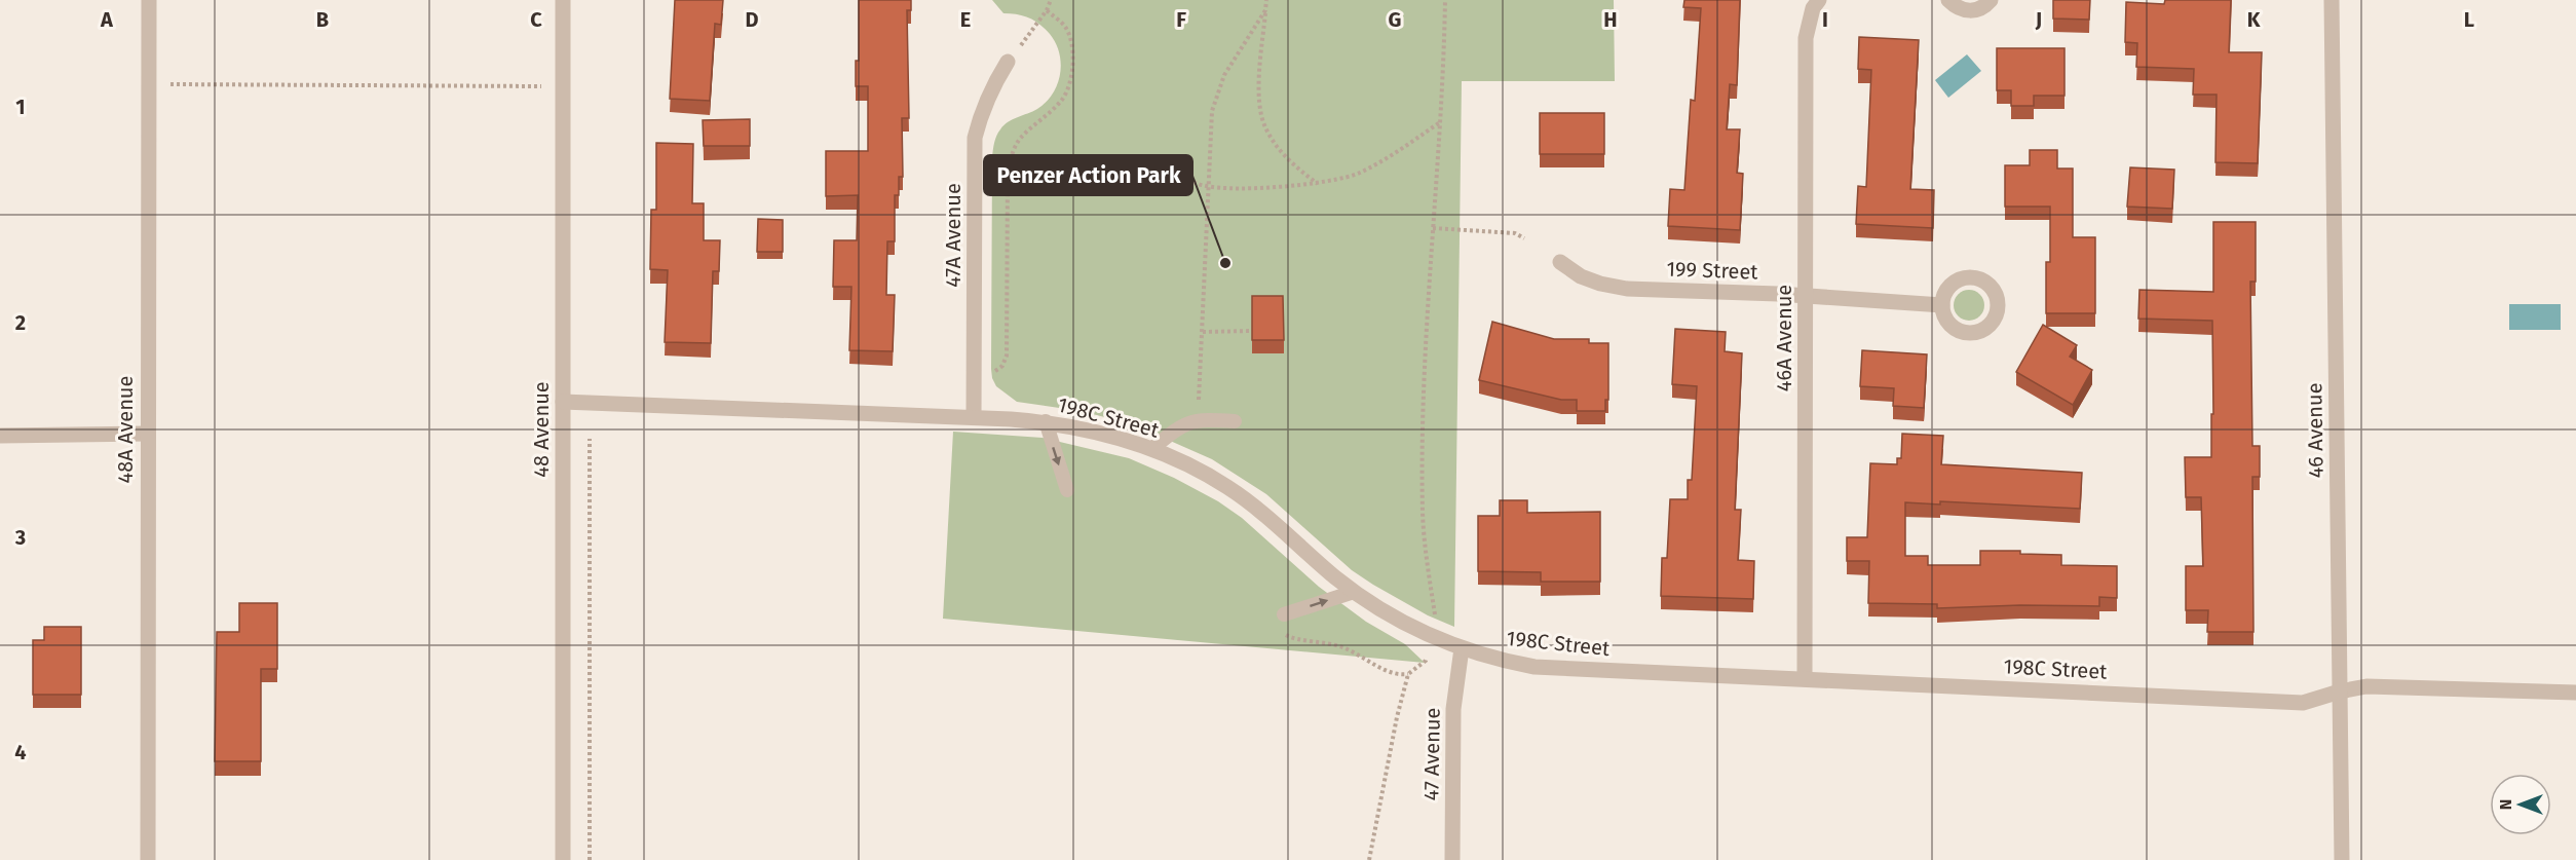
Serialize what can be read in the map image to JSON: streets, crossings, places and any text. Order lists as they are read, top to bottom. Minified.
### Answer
{"streets":{"street":["47A Avenue","199 Street","46A Avenue","198C Street","48A Avenue","48 Avenue","46 Avenue","47 Avenue"]},"crossings":[["47A Avenue","198C Street"],["199 Street","46A Avenue"],["46A Avenue","198C Street"],["198C Street","48 Avenue"],["198C Street","46 Avenue"],["198C Street","47 Avenue"]],"places":["Penzer Action Park"],"north":"left","grid":{"columns":["A","B","C","D","E","F","G","H","I","J","K","L"],"rows":["1","2","3","4"]}}
